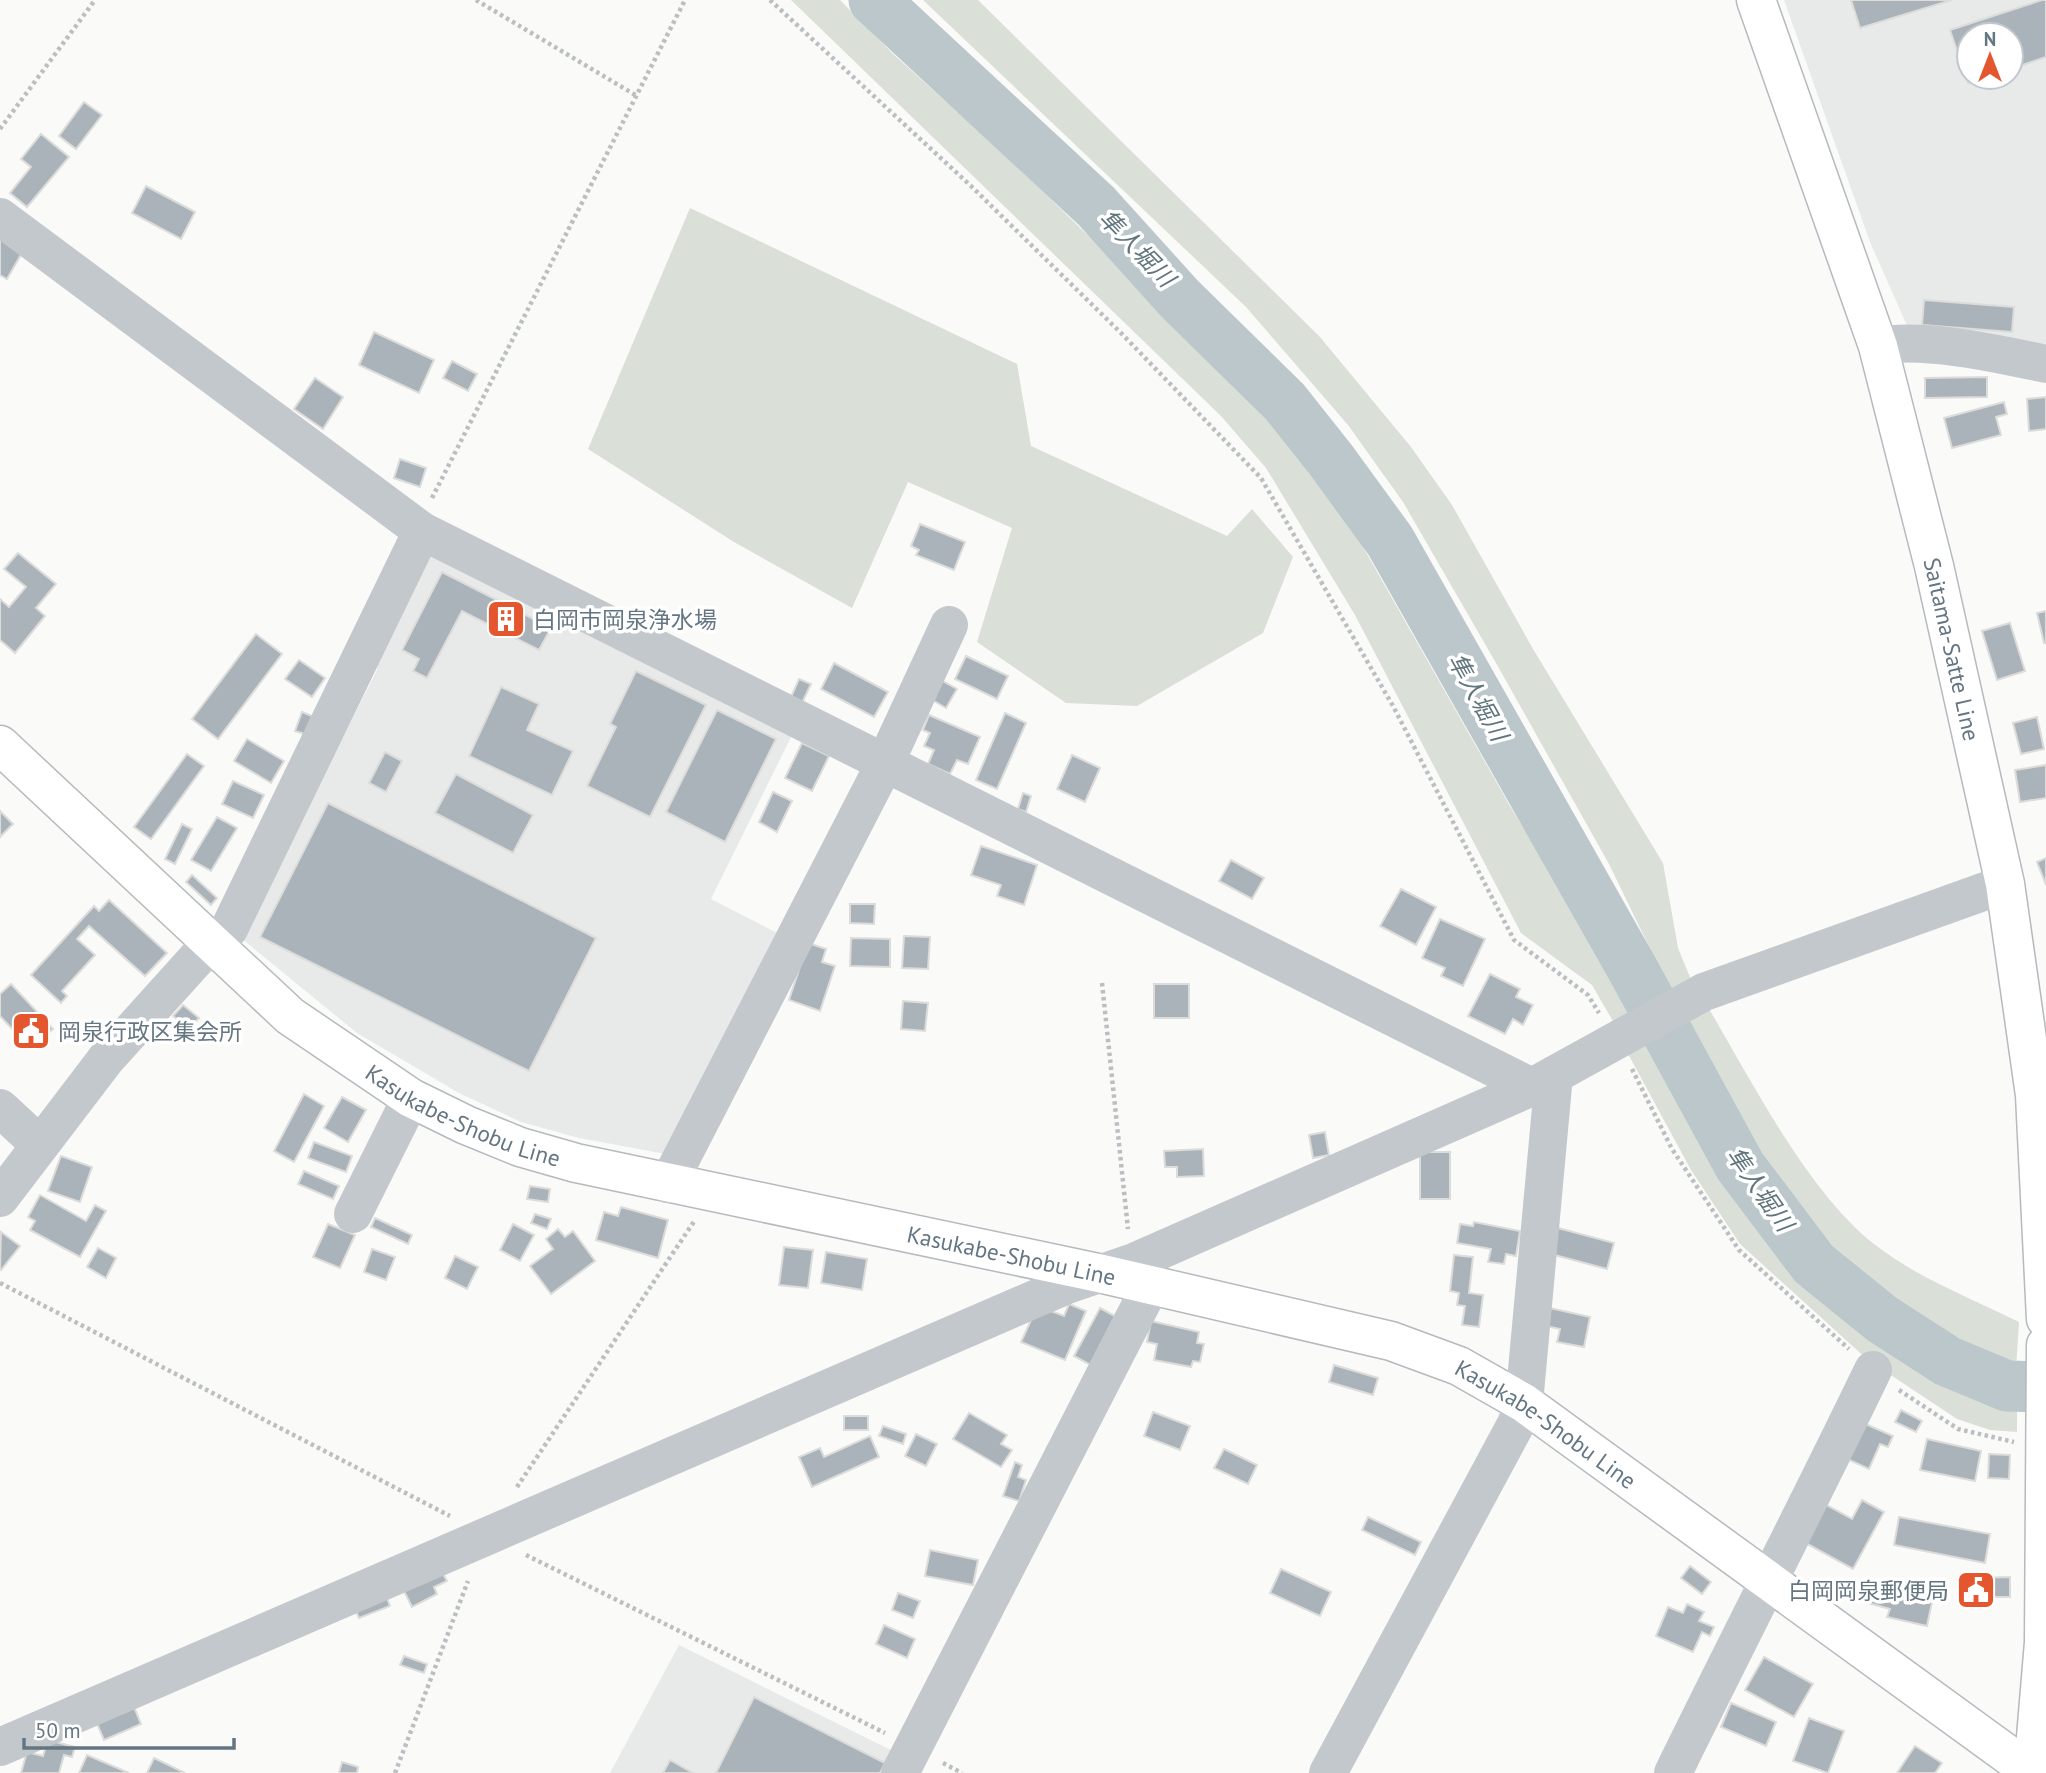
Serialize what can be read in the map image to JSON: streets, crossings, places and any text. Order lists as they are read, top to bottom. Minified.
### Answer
{"streets":{"main road":["Saitama-Satte Line","Kasukabe-Shobu Line"]},"water":["隼人堀川"],"places":{"building":["白岡市岡泉浄水場"],"public building":["岡泉行政区集会所","白岡岡泉郵便局"]},"scale_bar":"50 m","north":"top"}
